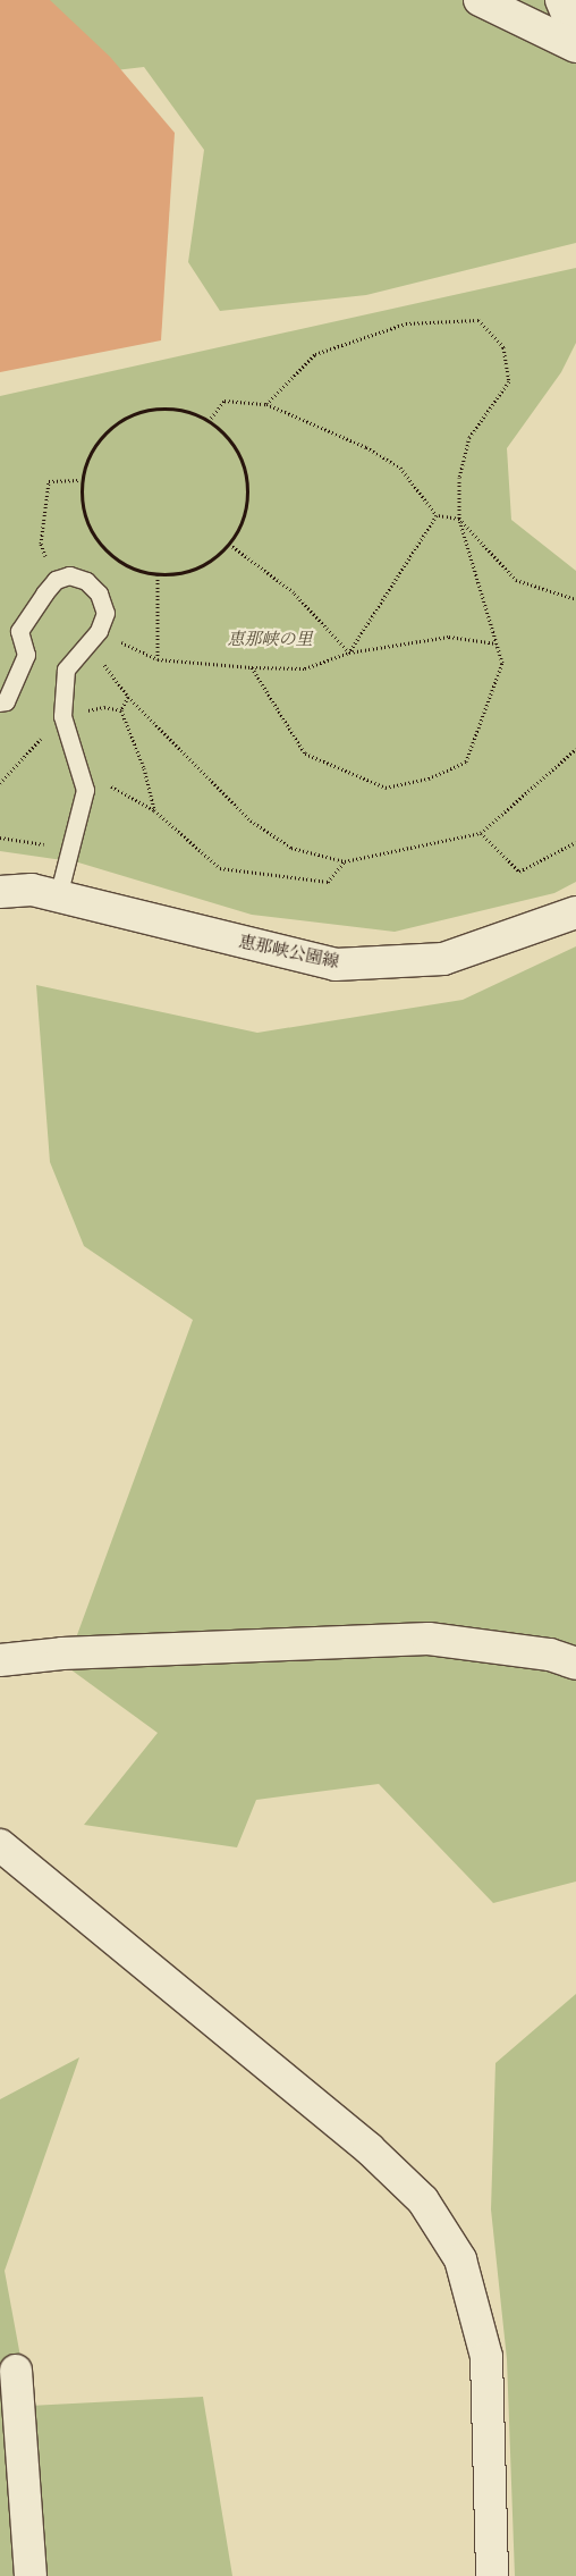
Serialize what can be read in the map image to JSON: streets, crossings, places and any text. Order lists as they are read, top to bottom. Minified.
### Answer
{"streets":{"street":["恵那峡公園線"]},"parks":["恵那峡の里"]}
